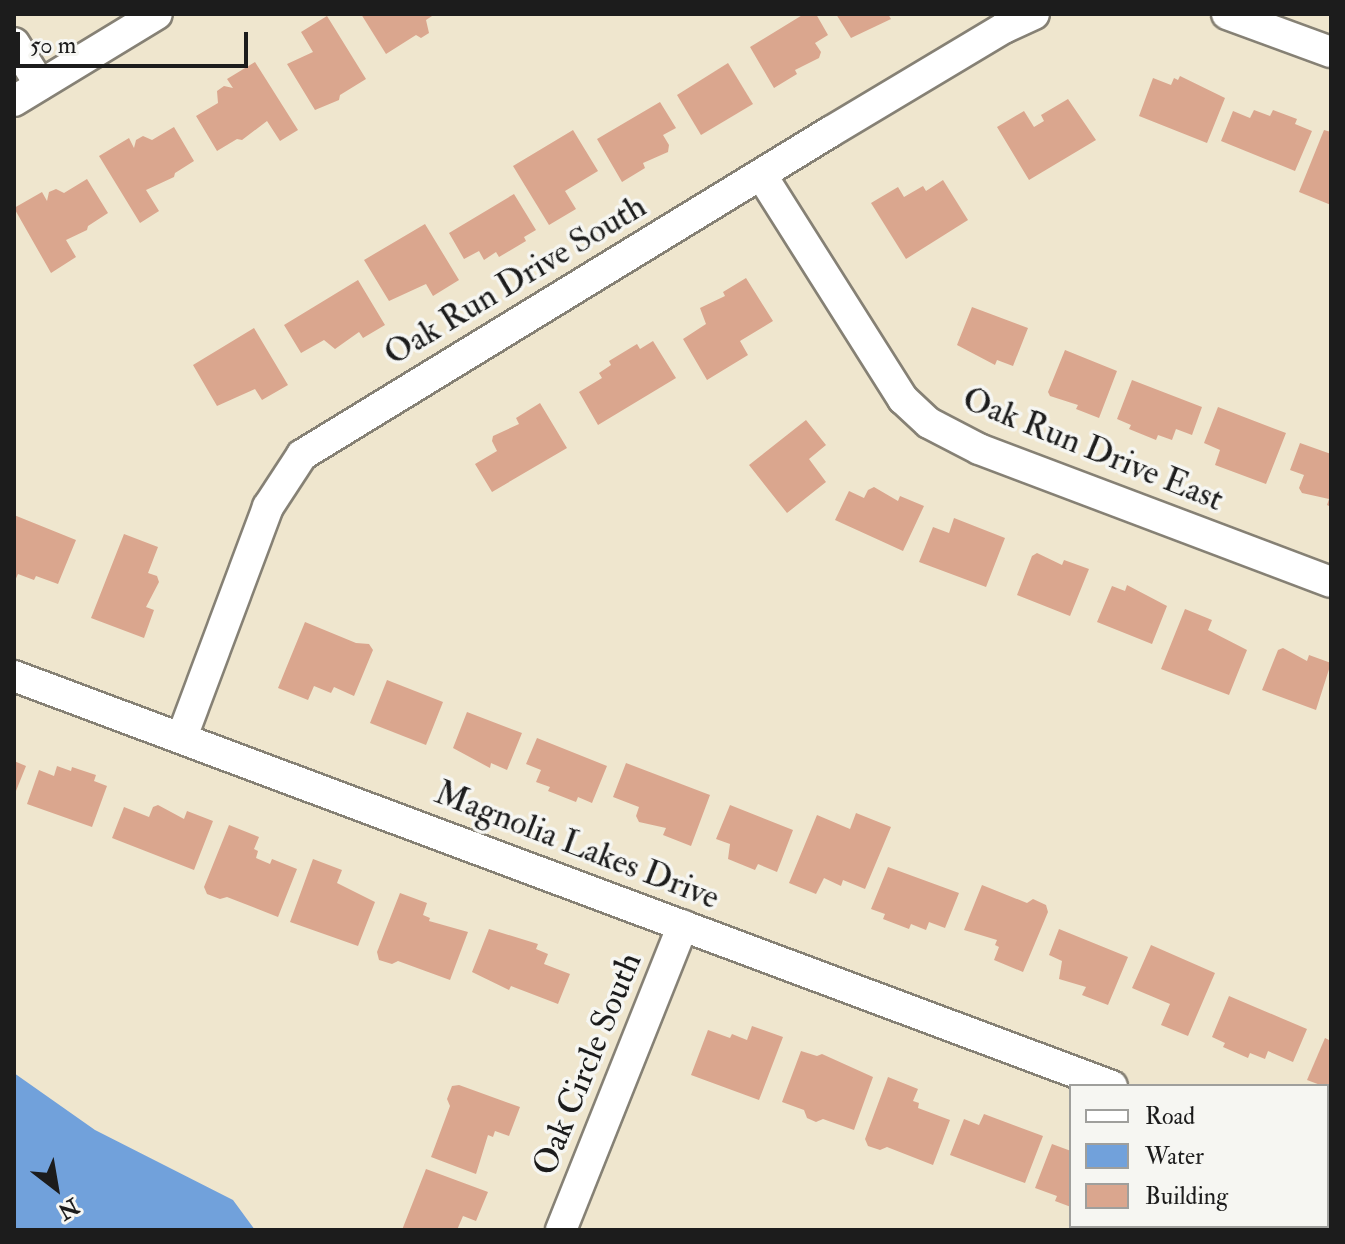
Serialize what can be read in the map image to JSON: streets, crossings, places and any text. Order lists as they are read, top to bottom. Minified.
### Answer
{"streets":{"street":["Oak Run Drive South","Oak Run Drive East","Magnolia Lakes Drive","Oak Circle South"]},"crossings":[["Oak Run Drive South","Oak Run Drive East"],["Oak Run Drive South","Magnolia Lakes Drive"],["Magnolia Lakes Drive","Oak Circle South"]],"legend":["Road","Water","Building"],"scale_bar":"50 m","north":"bottom right"}
